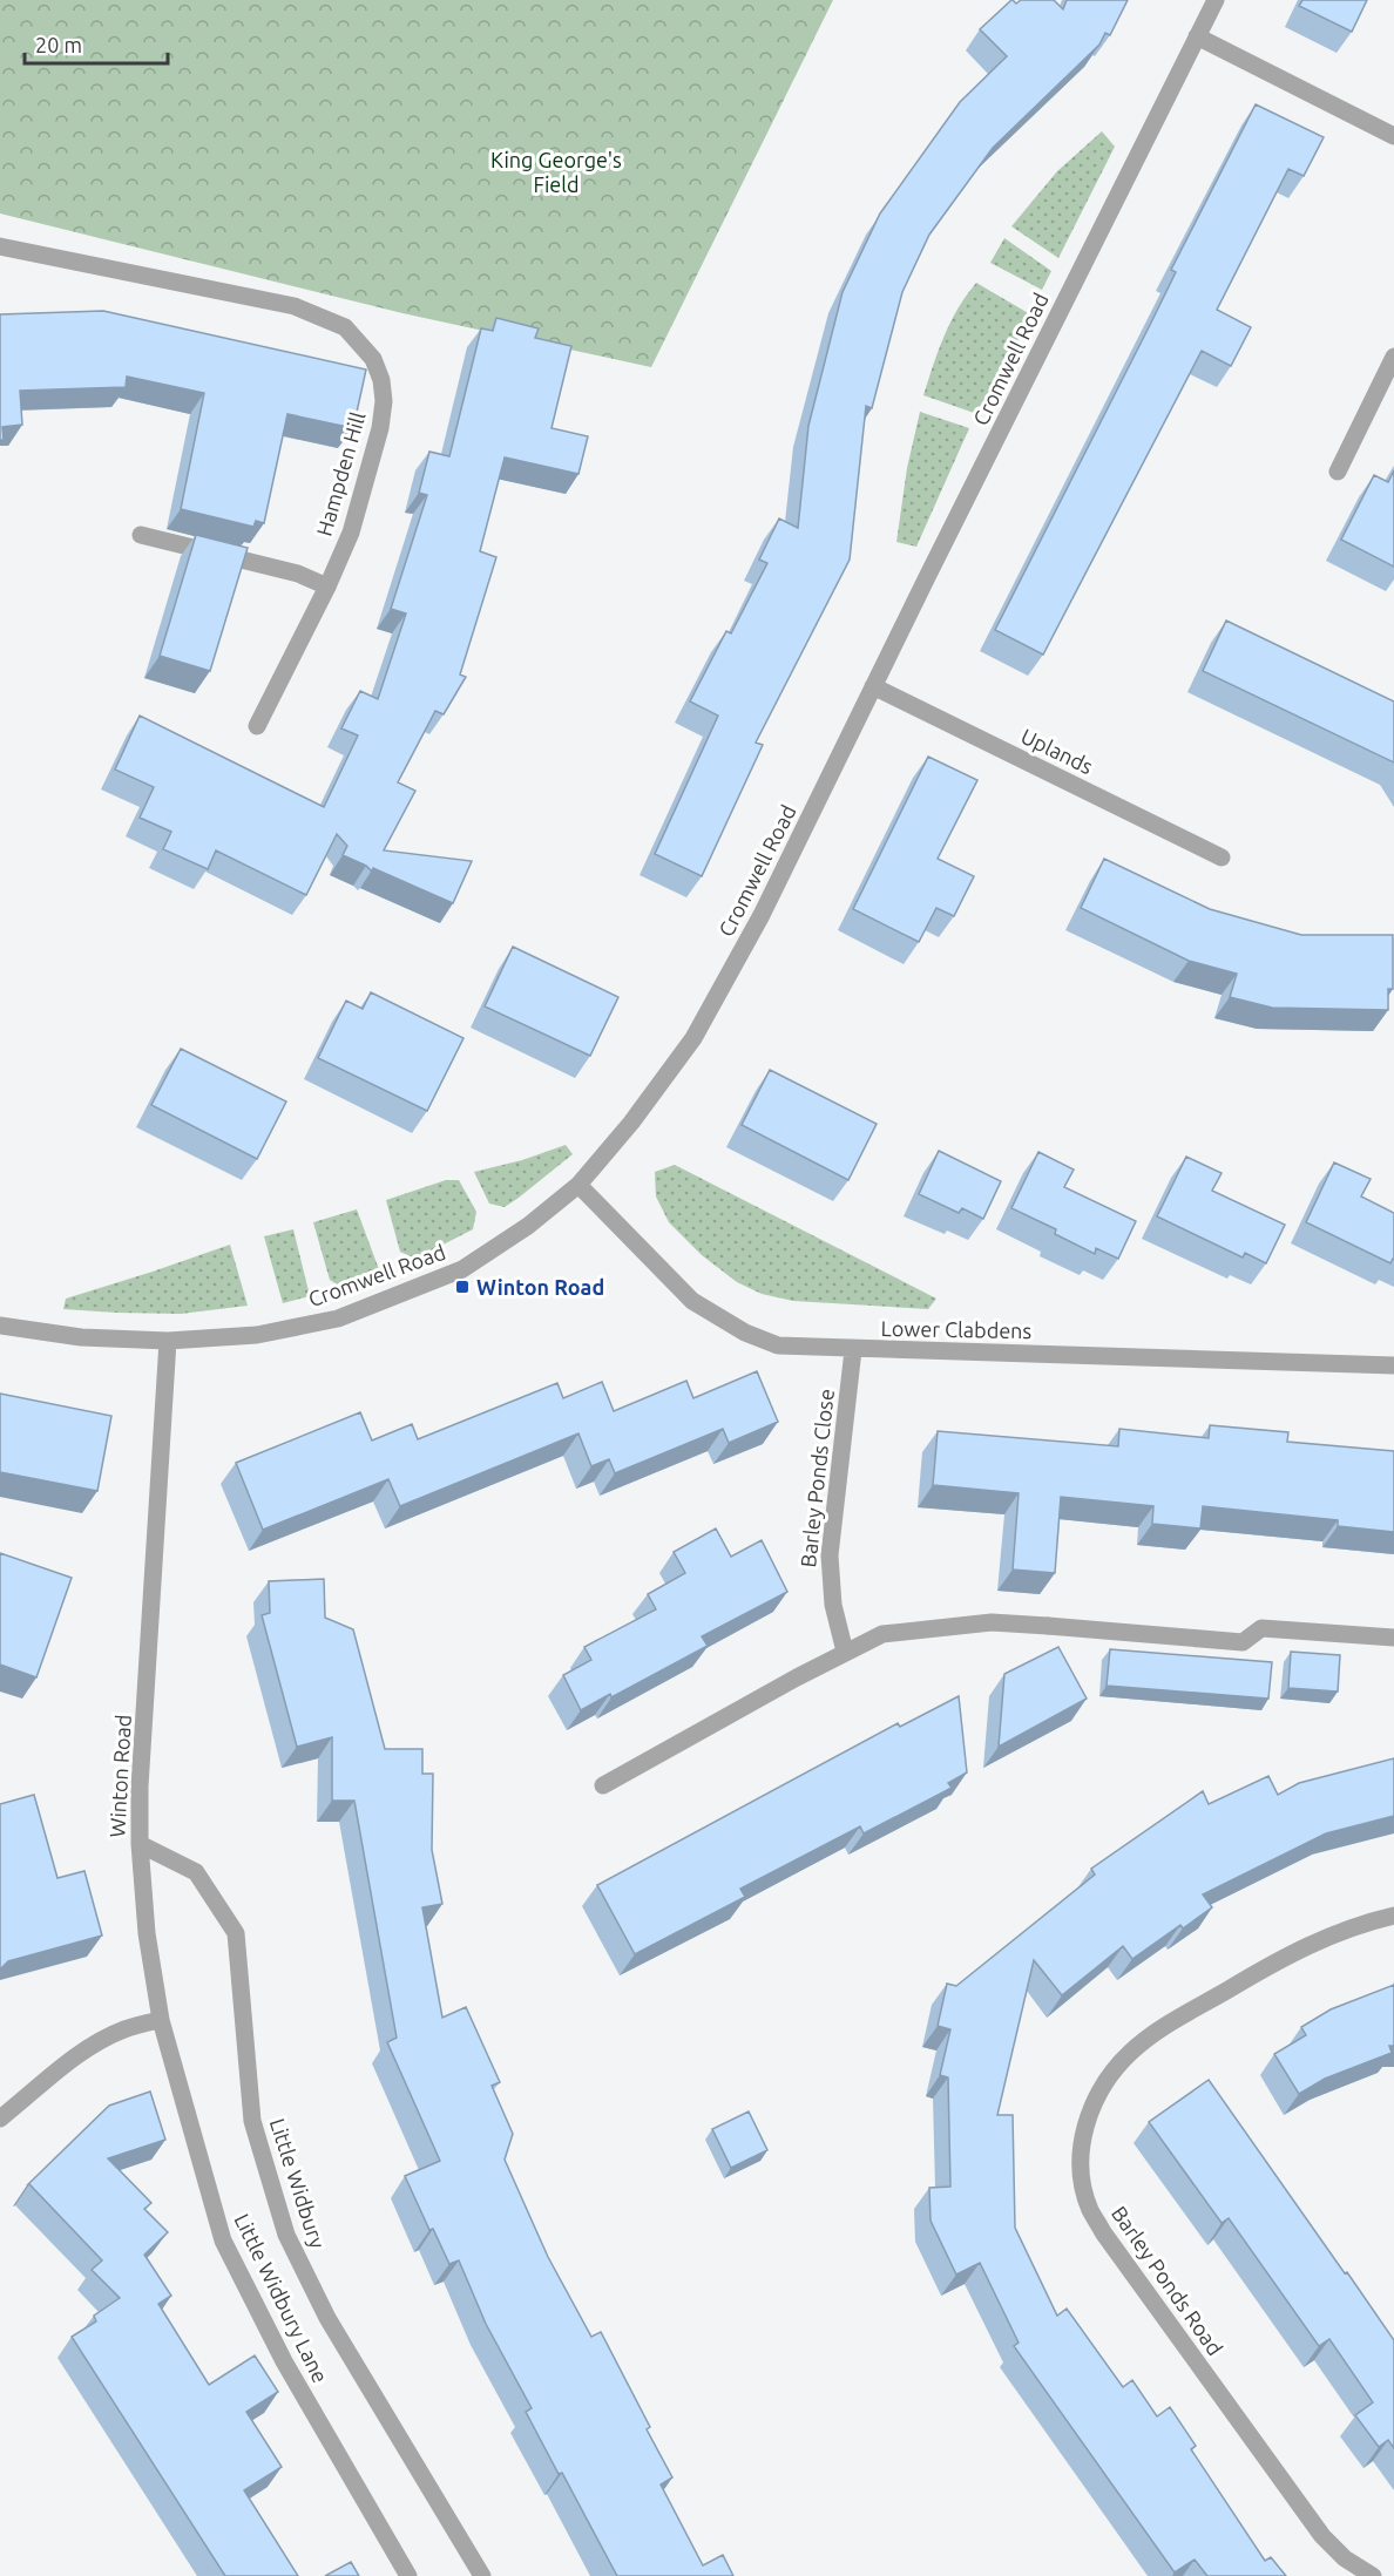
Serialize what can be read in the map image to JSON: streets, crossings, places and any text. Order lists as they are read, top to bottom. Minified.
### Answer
{"streets":{"street":["Cromwell Road","Hampden Hill","Uplands","Lower Clabdens","Barley Ponds Close","Winton Road","Little Widbury","Barley Ponds Road","Little Widbury Lane"]},"crossings":[["Cromwell Road","Uplands"],["Cromwell Road","Lower Clabdens"],["Cromwell Road","Winton Road"],["Lower Clabdens","Barley Ponds Close"],["Winton Road","Little Widbury"],["Winton Road","Little Widbury Lane"]],"parks":["King George's Field"],"places":{"transit":["Winton Road"]},"scale_bar":"20 m"}
